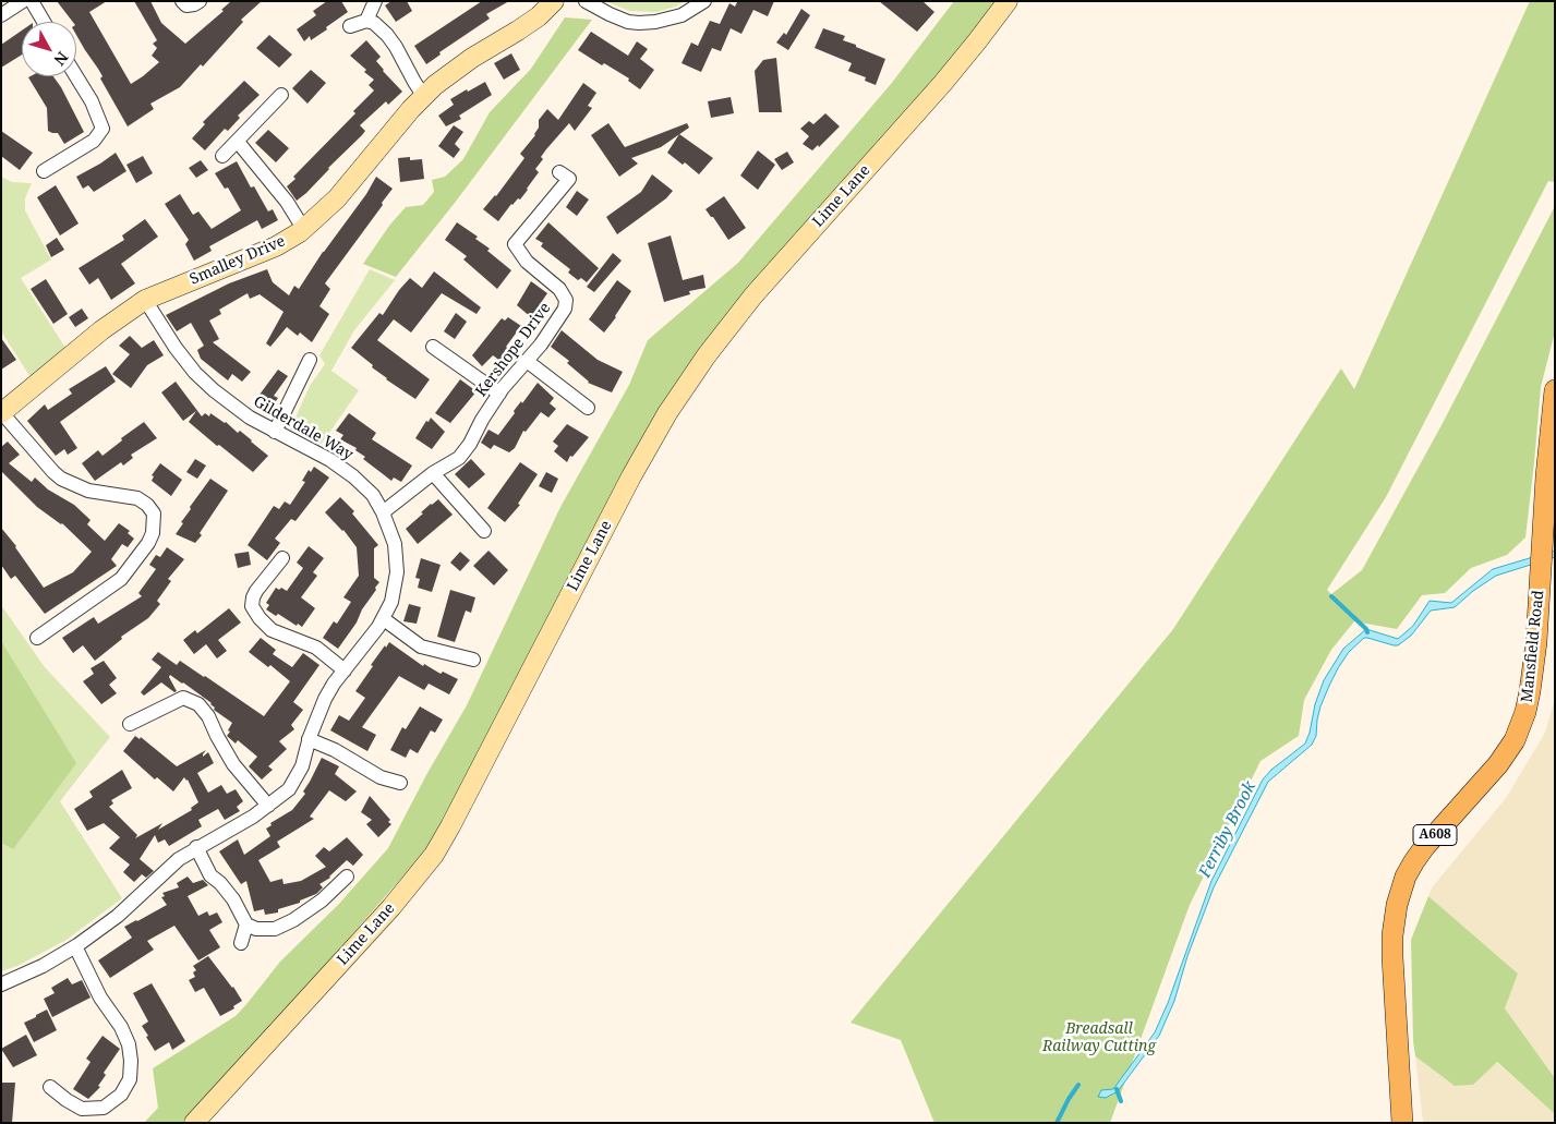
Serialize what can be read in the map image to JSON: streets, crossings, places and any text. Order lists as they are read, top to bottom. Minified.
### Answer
{"streets":{"main road":["Mansfield Road","A608"],"street":["Lime Lane","Smalley Drive","Kershope Drive","Gilderdale Way"]},"crossings":[["Smalley Drive","Gilderdale Way"],["Kershope Drive","Gilderdale Way"]],"water":["Ferriby Brook"],"parks":["Breadsall Railway Cutting"],"north":"bottom right"}
